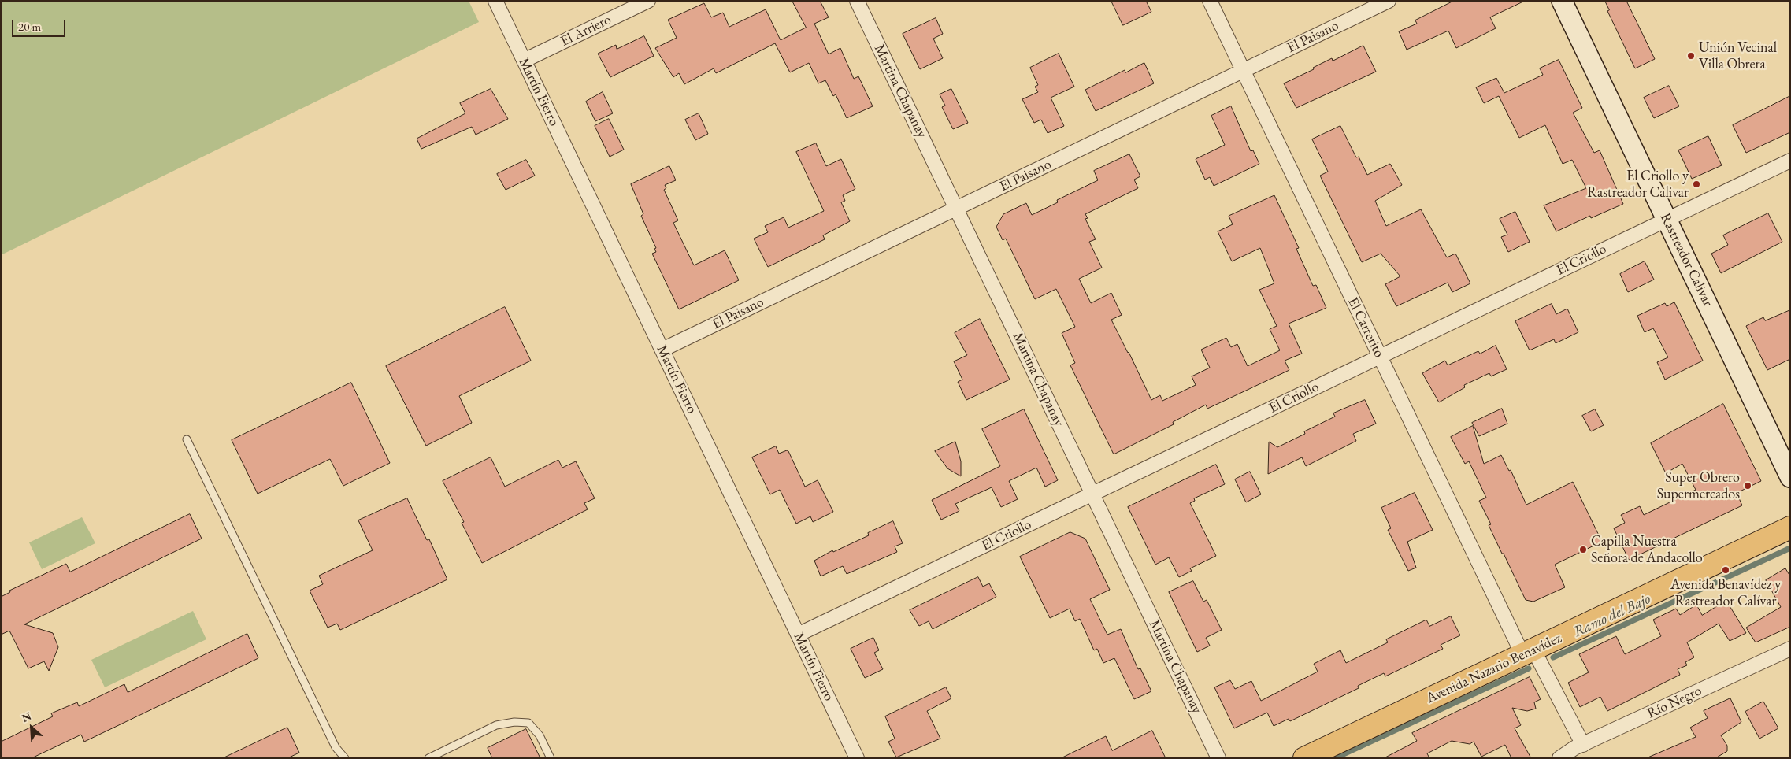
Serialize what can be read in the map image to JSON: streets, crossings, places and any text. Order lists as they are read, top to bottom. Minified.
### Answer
{"streets":{"main road":["Rastreador Calivar","Avenida Nazario Benavídez"],"street":["El Arriero","El Paisano","Martina Chapanay","Martín Fierro","El Criollo","El Carrerito","Río Negro"]},"crossings":[["El Arriero","Martín Fierro"],["El Paisano","Martina Chapanay"],["El Paisano","Martín Fierro"],["El Paisano","El Carrerito"],["Martina Chapanay","El Criollo"],["Martín Fierro","El Criollo"],["El Criollo","Rastreador Calivar"],["El Criollo","El Carrerito"],["El Carrerito","Avenida Nazario Benavídez"],["El Carrerito","Río Negro"]],"water":["Ramo del Bajo"],"places":["Unión Vecinal Villa Obrera","El Criollo y Rastreador Calivar","Super Obrero Supermercados","Capilla Nuestra Señora de Andacollo","Avenida Benavídez y Rastreador Calívar"],"scale_bar":"20 m","north":"top left"}
